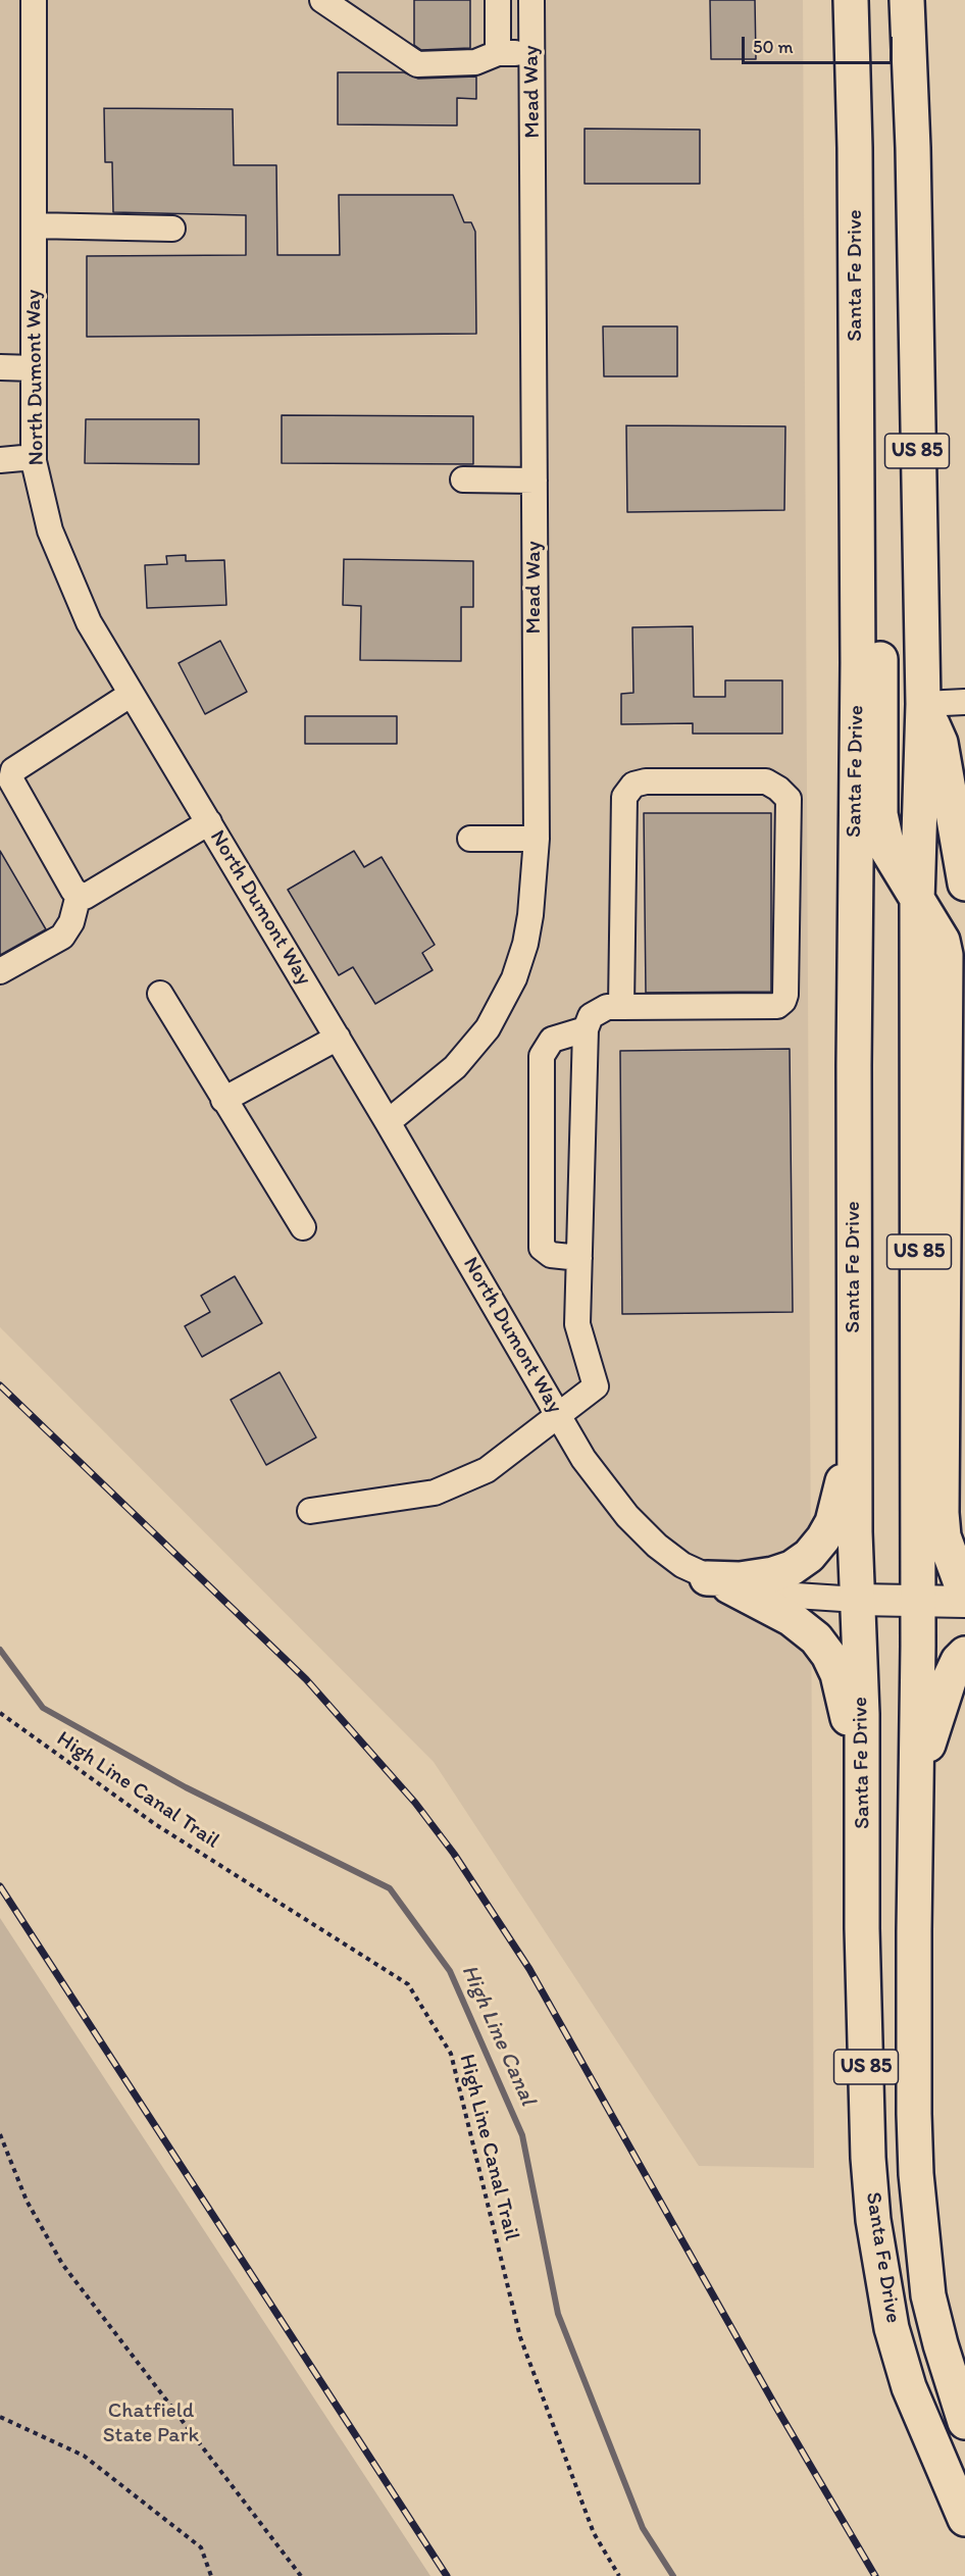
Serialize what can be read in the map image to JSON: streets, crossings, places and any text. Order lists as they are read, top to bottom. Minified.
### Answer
{"streets":{"highway":["Santa Fe Drive","US 85"],"street":["Mead Way","North Dumont Way"],"path":["High Line Canal Trail"]},"crossings":[["Mead Way","North Dumont Way"],["Santa Fe Drive","North Dumont Way"]],"water":["High Line Canal"],"parks":["Chatfield State Park"],"scale_bar":"50 m"}
